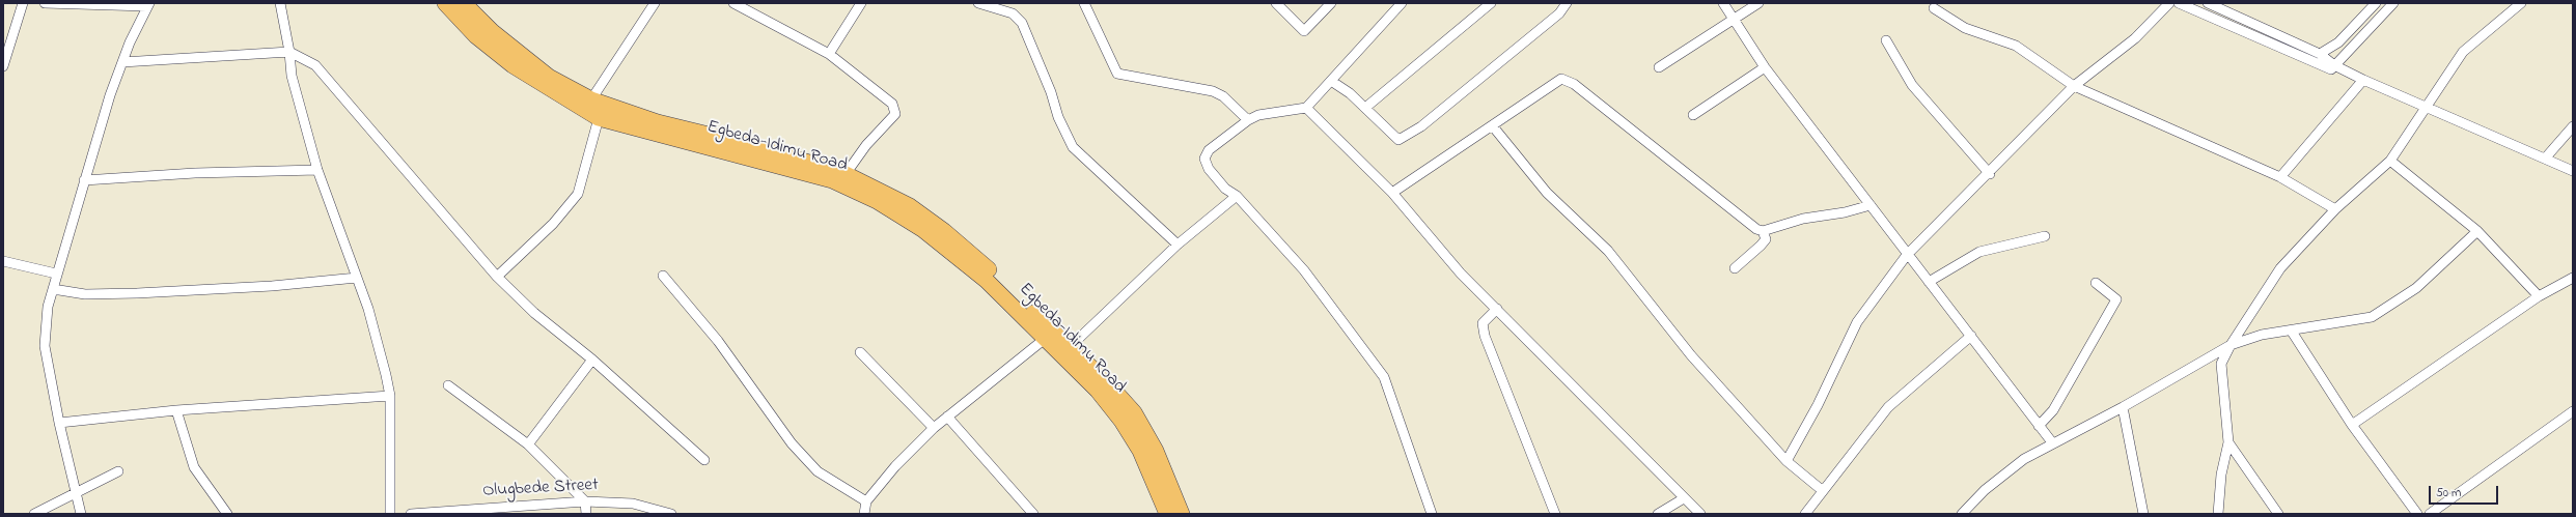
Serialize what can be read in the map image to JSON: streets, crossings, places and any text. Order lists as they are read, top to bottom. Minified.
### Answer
{"streets":{"main road":["Egbeda-Idimu Road"],"street":["Olugbede Street"]},"scale_bar":"50 m"}
